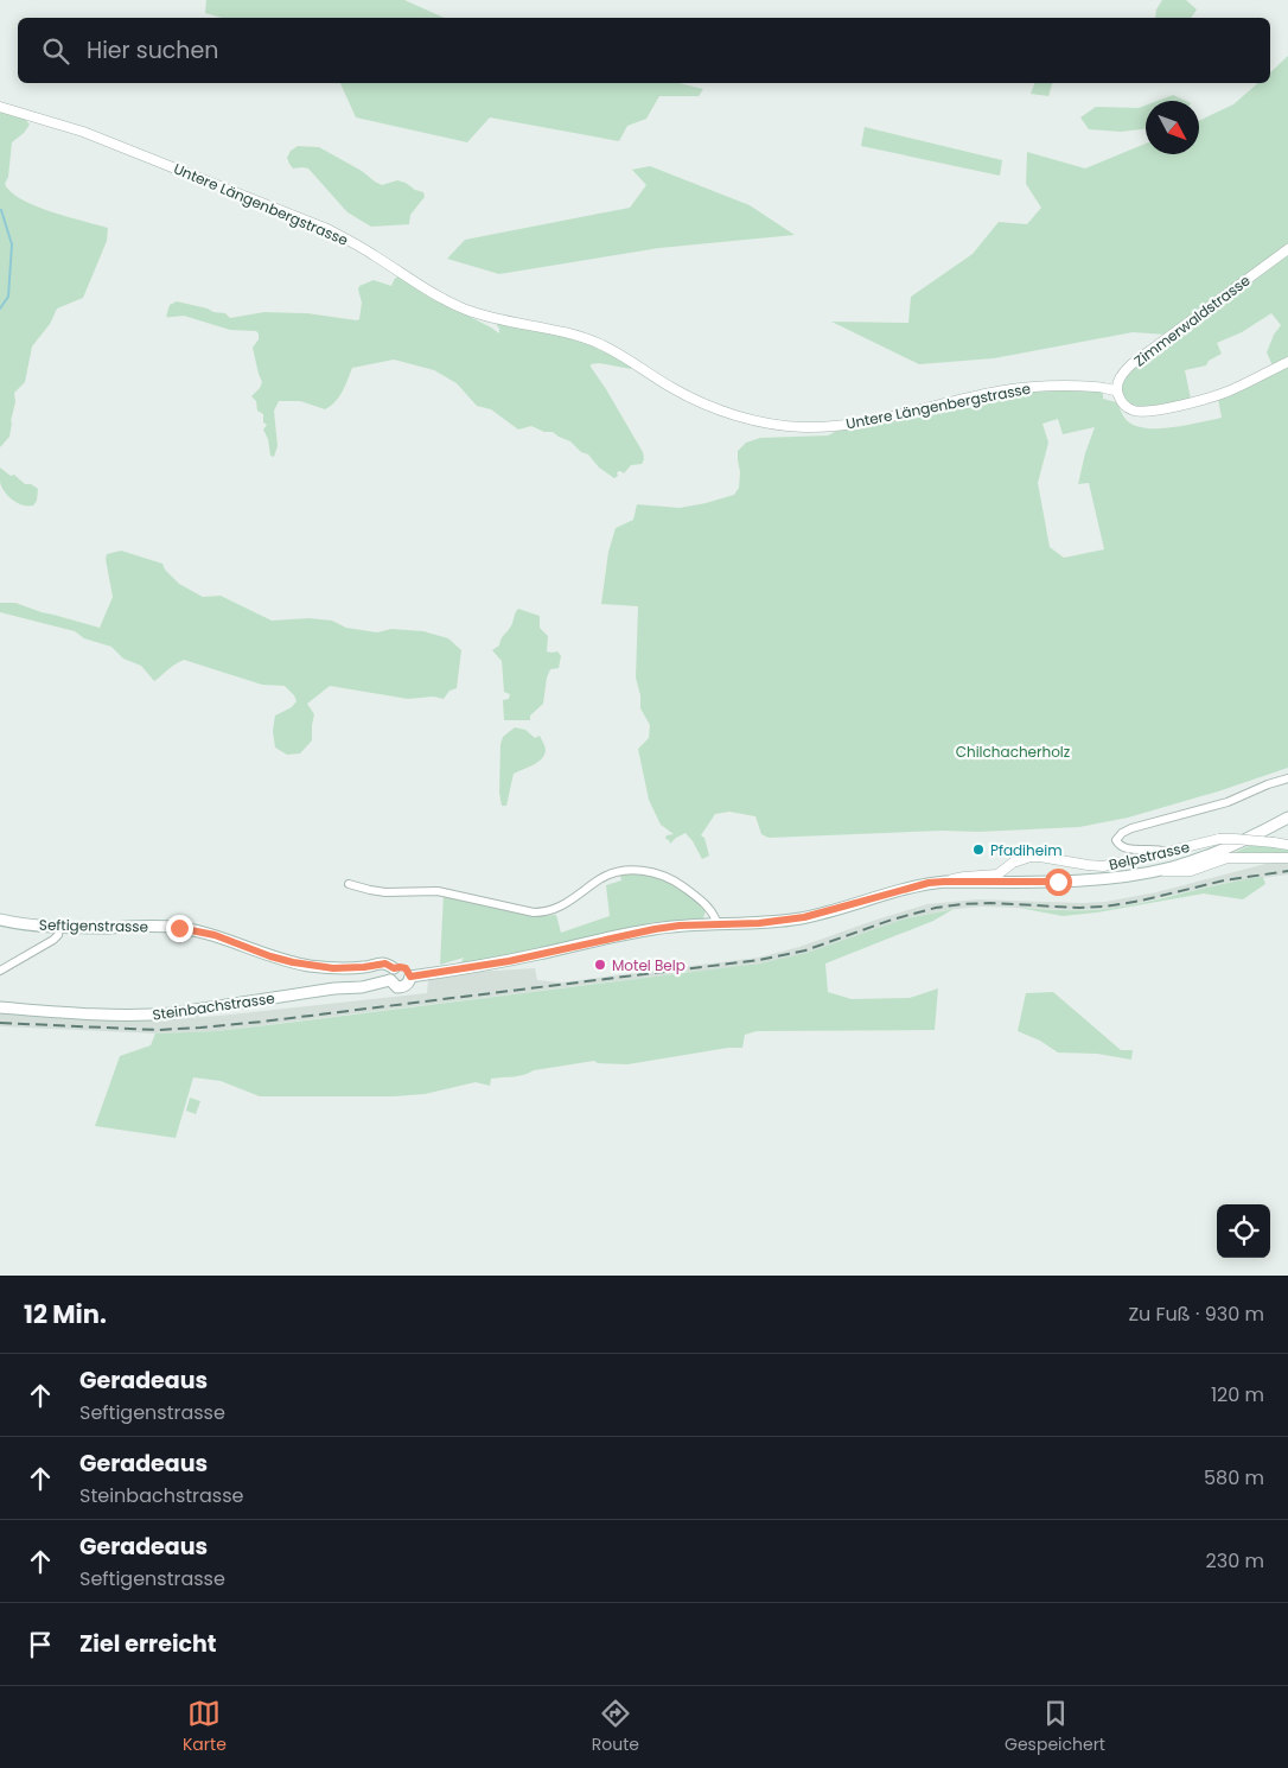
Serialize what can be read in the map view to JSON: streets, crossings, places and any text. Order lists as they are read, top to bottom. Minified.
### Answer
{"streets":{"main road":["Seftigenstrasse","Steinbachstrasse"],"street":["Untere Längenbergstrasse","Zimmerwaldstrasse","Belpstrasse"]},"crossings":[["Untere Längenbergstrasse","Zimmerwaldstrasse"],["Belpstrasse","Steinbachstrasse"],["Seftigenstrasse","Steinbachstrasse"]],"parks":["Chilchacherholz"],"places":["Pfadiheim","Motel Belp"],"north":"bottom right","page":{"search":"Hier suchen","heading":["12 Min.","Zu Fuß · 930 m"],"list":[["Geradeaus","Seftigenstrasse","120 m"],["Geradeaus","Steinbachstrasse","580 m"],["Geradeaus","Seftigenstrasse","230 m"],"Ziel erreicht"],"nav":["Karte","Route","Gespeichert"]}}
